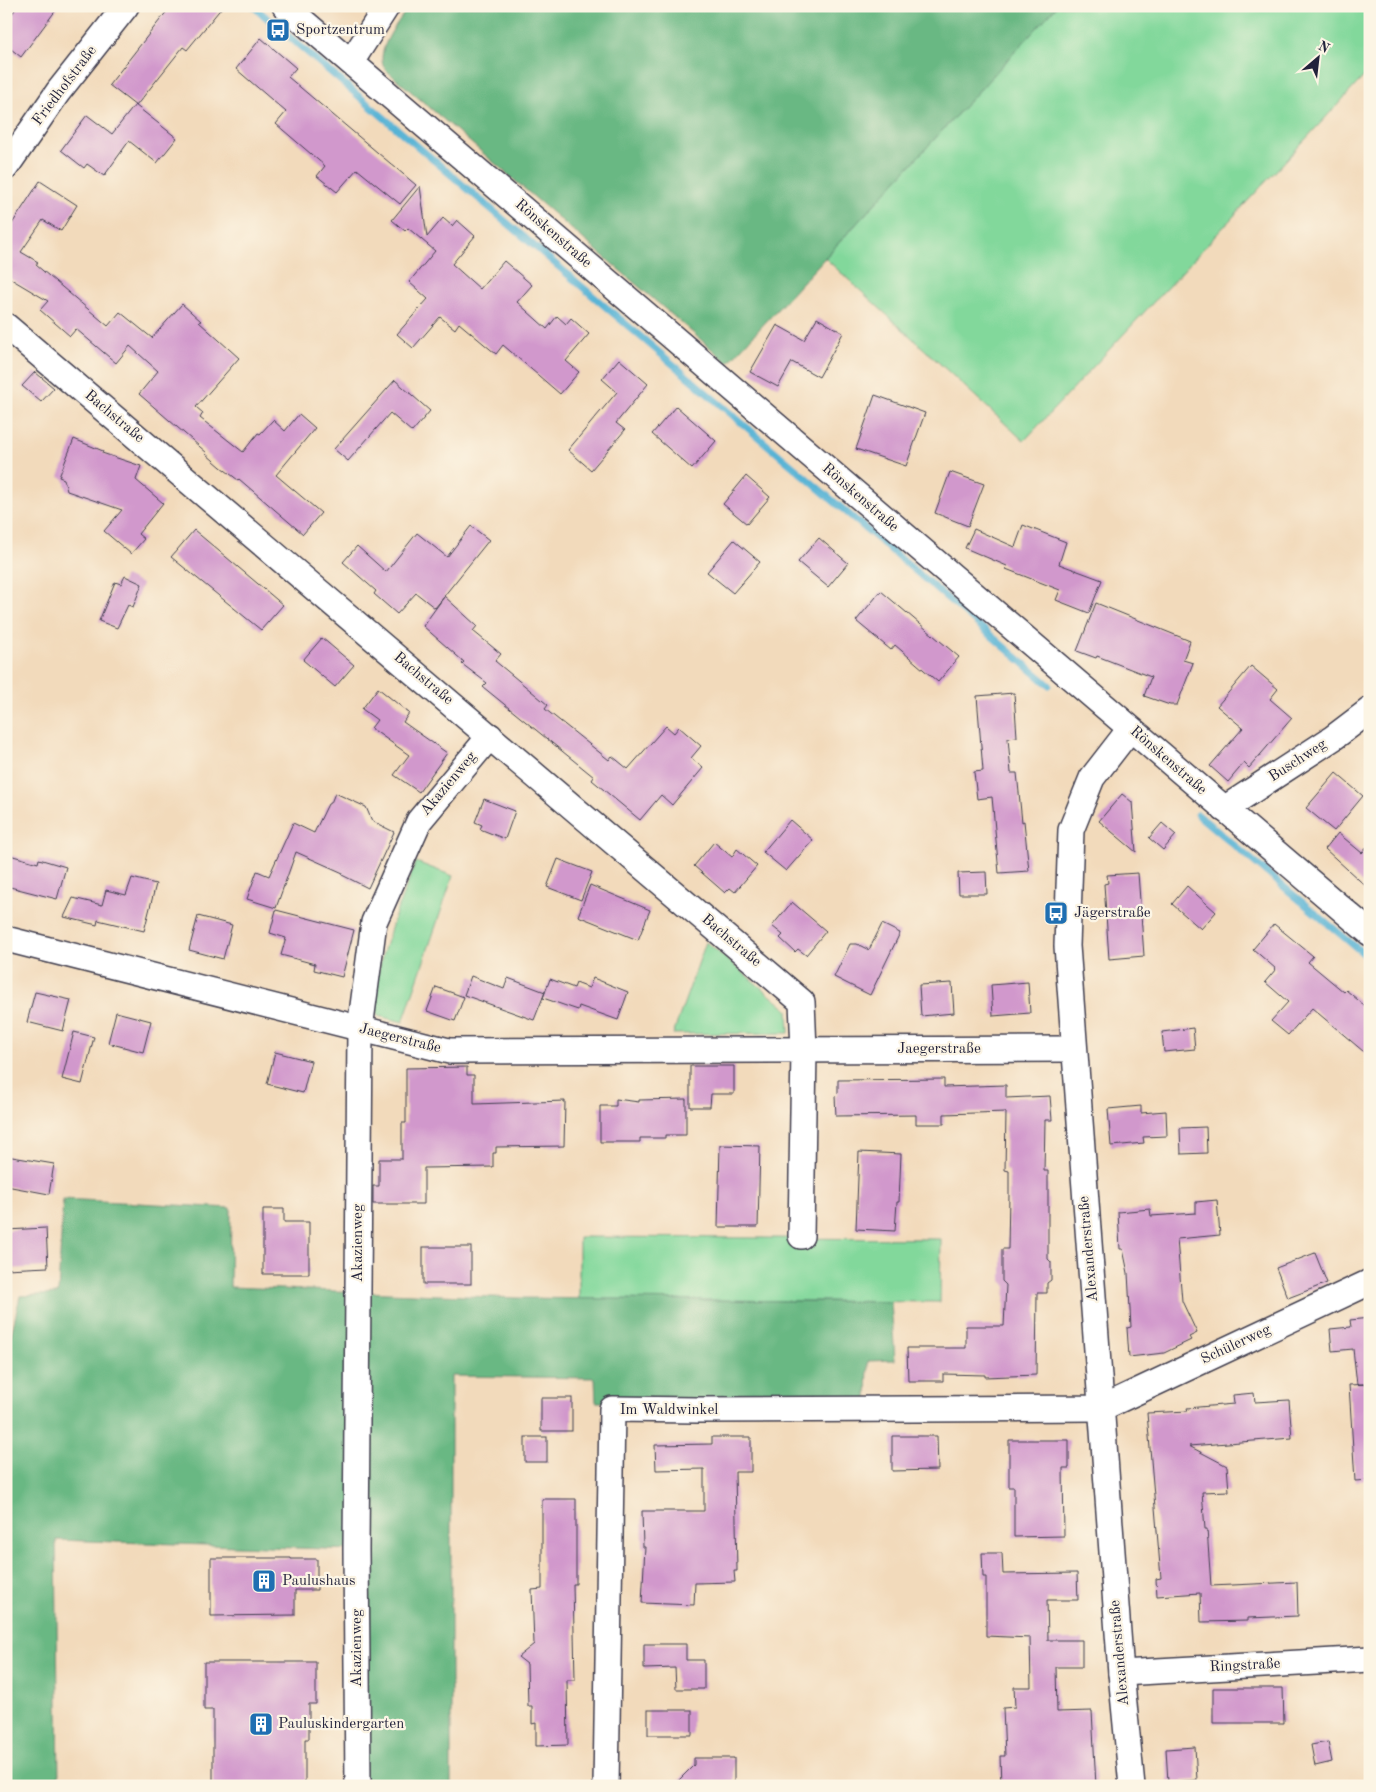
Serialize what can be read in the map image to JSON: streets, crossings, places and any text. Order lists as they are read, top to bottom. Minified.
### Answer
{"streets":{"street":["Friedhofstraße","Rönskenstraße","Bachstraße","Buschweg","Akazienweg","Jaegerstraße","Alexanderstraße","Schülerweg","Im Waldwinkel","Ringstraße"]},"crossings":[["Rönskenstraße","Buschweg"],["Rönskenstraße","Alexanderstraße"],["Bachstraße","Akazienweg"],["Bachstraße","Jaegerstraße"],["Akazienweg","Jaegerstraße"],["Jaegerstraße","Alexanderstraße"],["Alexanderstraße","Schülerweg"],["Alexanderstraße","Im Waldwinkel"],["Alexanderstraße","Ringstraße"],["Schülerweg","Im Waldwinkel"]],"places":{"bus stop":["Sportzentrum","Jägerstraße"],"building":["Paulushaus","Pauluskindergarten"]},"north":"top right"}
